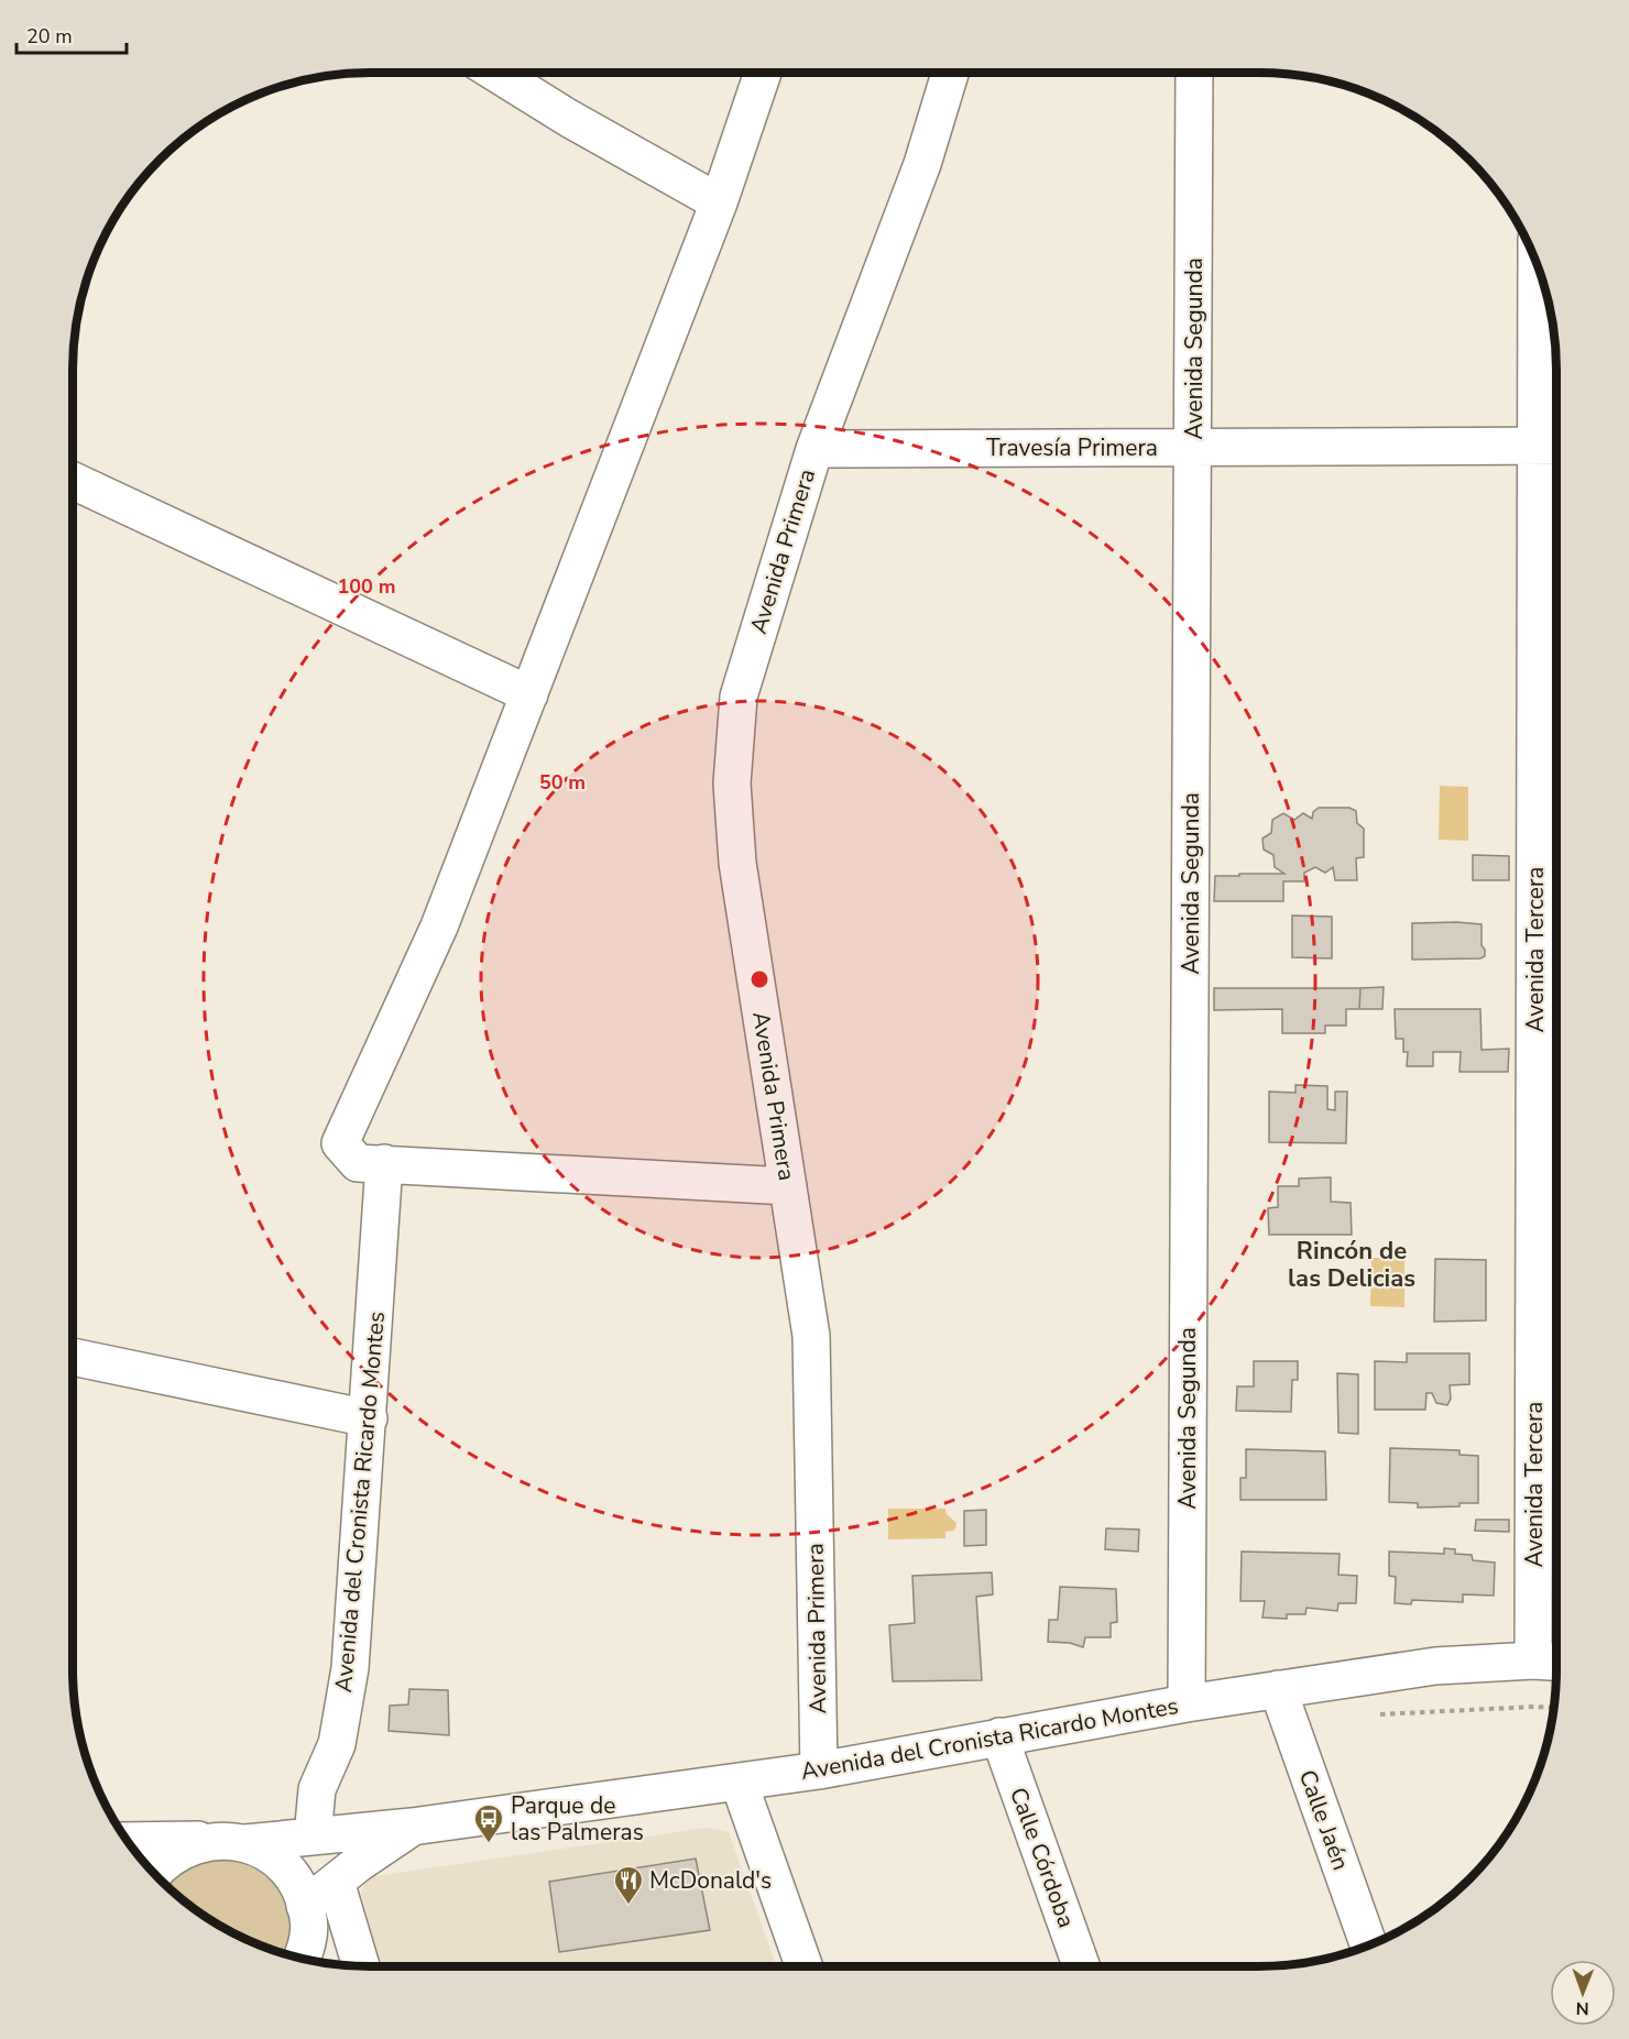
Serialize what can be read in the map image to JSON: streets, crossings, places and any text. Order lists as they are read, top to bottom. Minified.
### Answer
{"streets":{"street":["Avenida Segunda","Travesía Primera","Avenida Primera","Avenida Tercera","Avenida del Cronista Ricardo Montes","Calle Jaén","Calle Córdoba"]},"crossings":[["Avenida Segunda","Travesía Primera"],["Avenida Segunda","Avenida del Cronista Ricardo Montes"],["Travesía Primera","Avenida Primera"],["Travesía Primera","Avenida Tercera"],["Avenida Primera","Avenida del Cronista Ricardo Montes"],["Avenida Tercera","Avenida del Cronista Ricardo Montes"],["Avenida del Cronista Ricardo Montes","Calle Jaén"],["Avenida del Cronista Ricardo Montes","Calle Córdoba"]],"districts":["Rincón de las Delicias"],"places":{"bus stop":["Parque de las Palmeras"],"restaurant":["McDonald's"]},"scale_bar":"20 m","north":"bottom","rings":["100 m","50 m"]}
